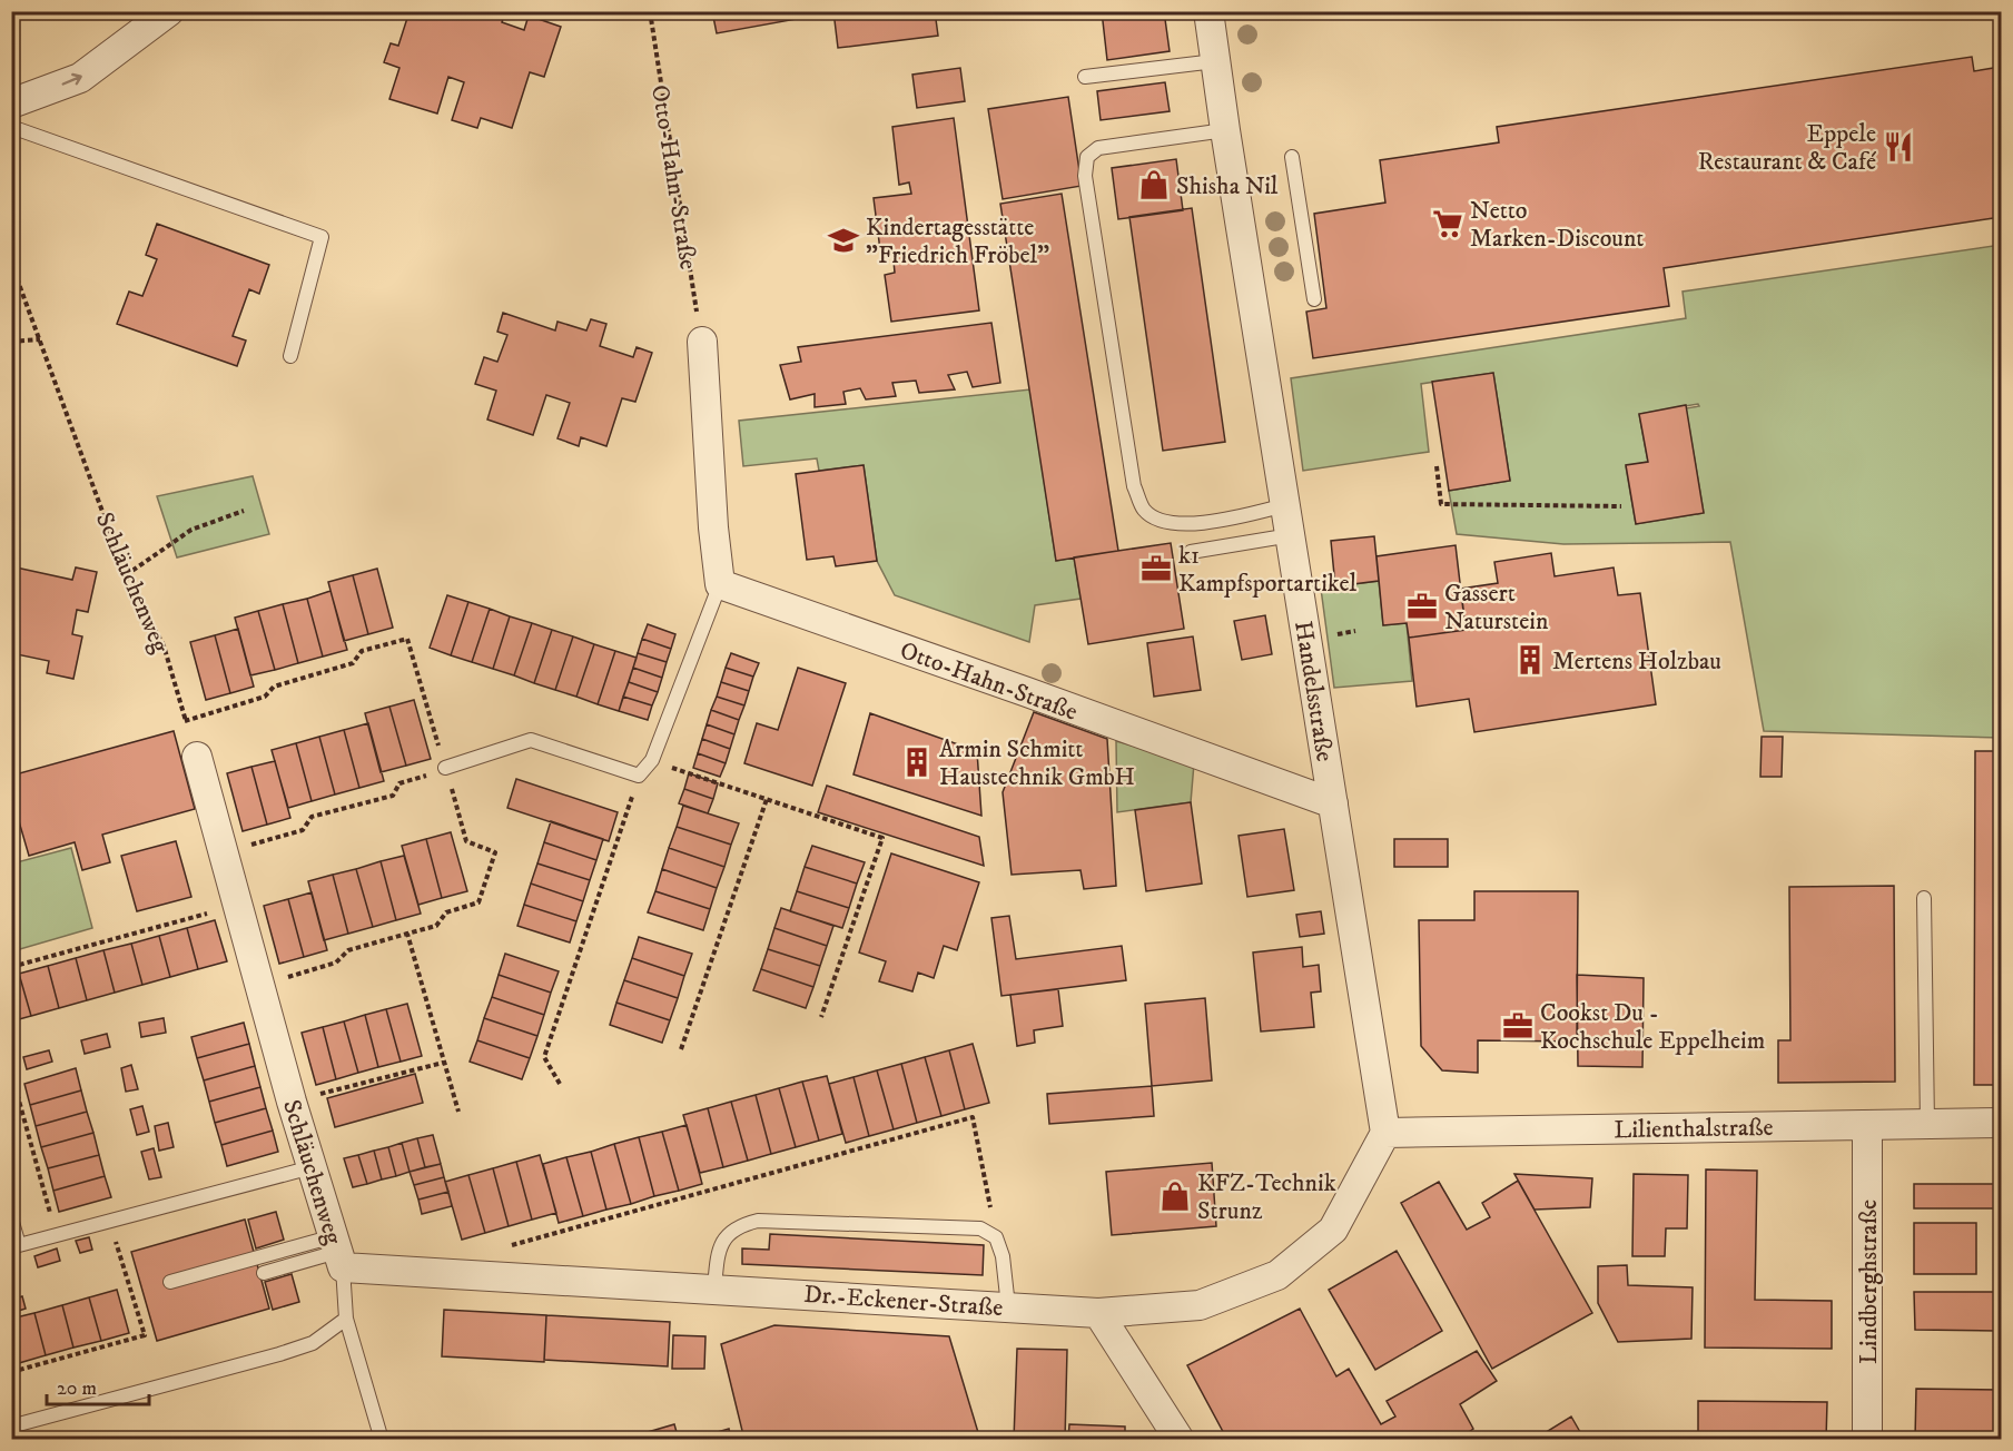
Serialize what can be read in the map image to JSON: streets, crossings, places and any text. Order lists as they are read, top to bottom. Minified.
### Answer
{"streets":{"street":["Otto-Hahn-Straße","Schläuchenweg","Handelsstraße","Lilienthalstraße","Lindberghstraße","Dr.-Eckener-Straße"]},"crossings":[["Otto-Hahn-Straße","Handelsstraße"],["Schläuchenweg","Dr.-Eckener-Straße"],["Handelsstraße","Lilienthalstraße"],["Handelsstraße","Dr.-Eckener-Straße"],["Lilienthalstraße","Lindberghstraße"],["Lilienthalstraße","Dr.-Eckener-Straße"]],"places":{"restaurant":["Eppele Restaurant & Café"],"shop":["Shisha Nil","KFZ-Technik Strunz"],"supermarket":["Netto Marken-Discount"],"school or university":["Kindertagesstätte \"Friedrich Fröbel\""],"office":["k1 Kampfsportartikel","Gassert Naturstein","Cookst Du - Kochschule Eppelheim"],"building":["Mertens Holzbau","Armin Schmitt Haustechnik GmbH"]},"scale_bar":"20 m"}
